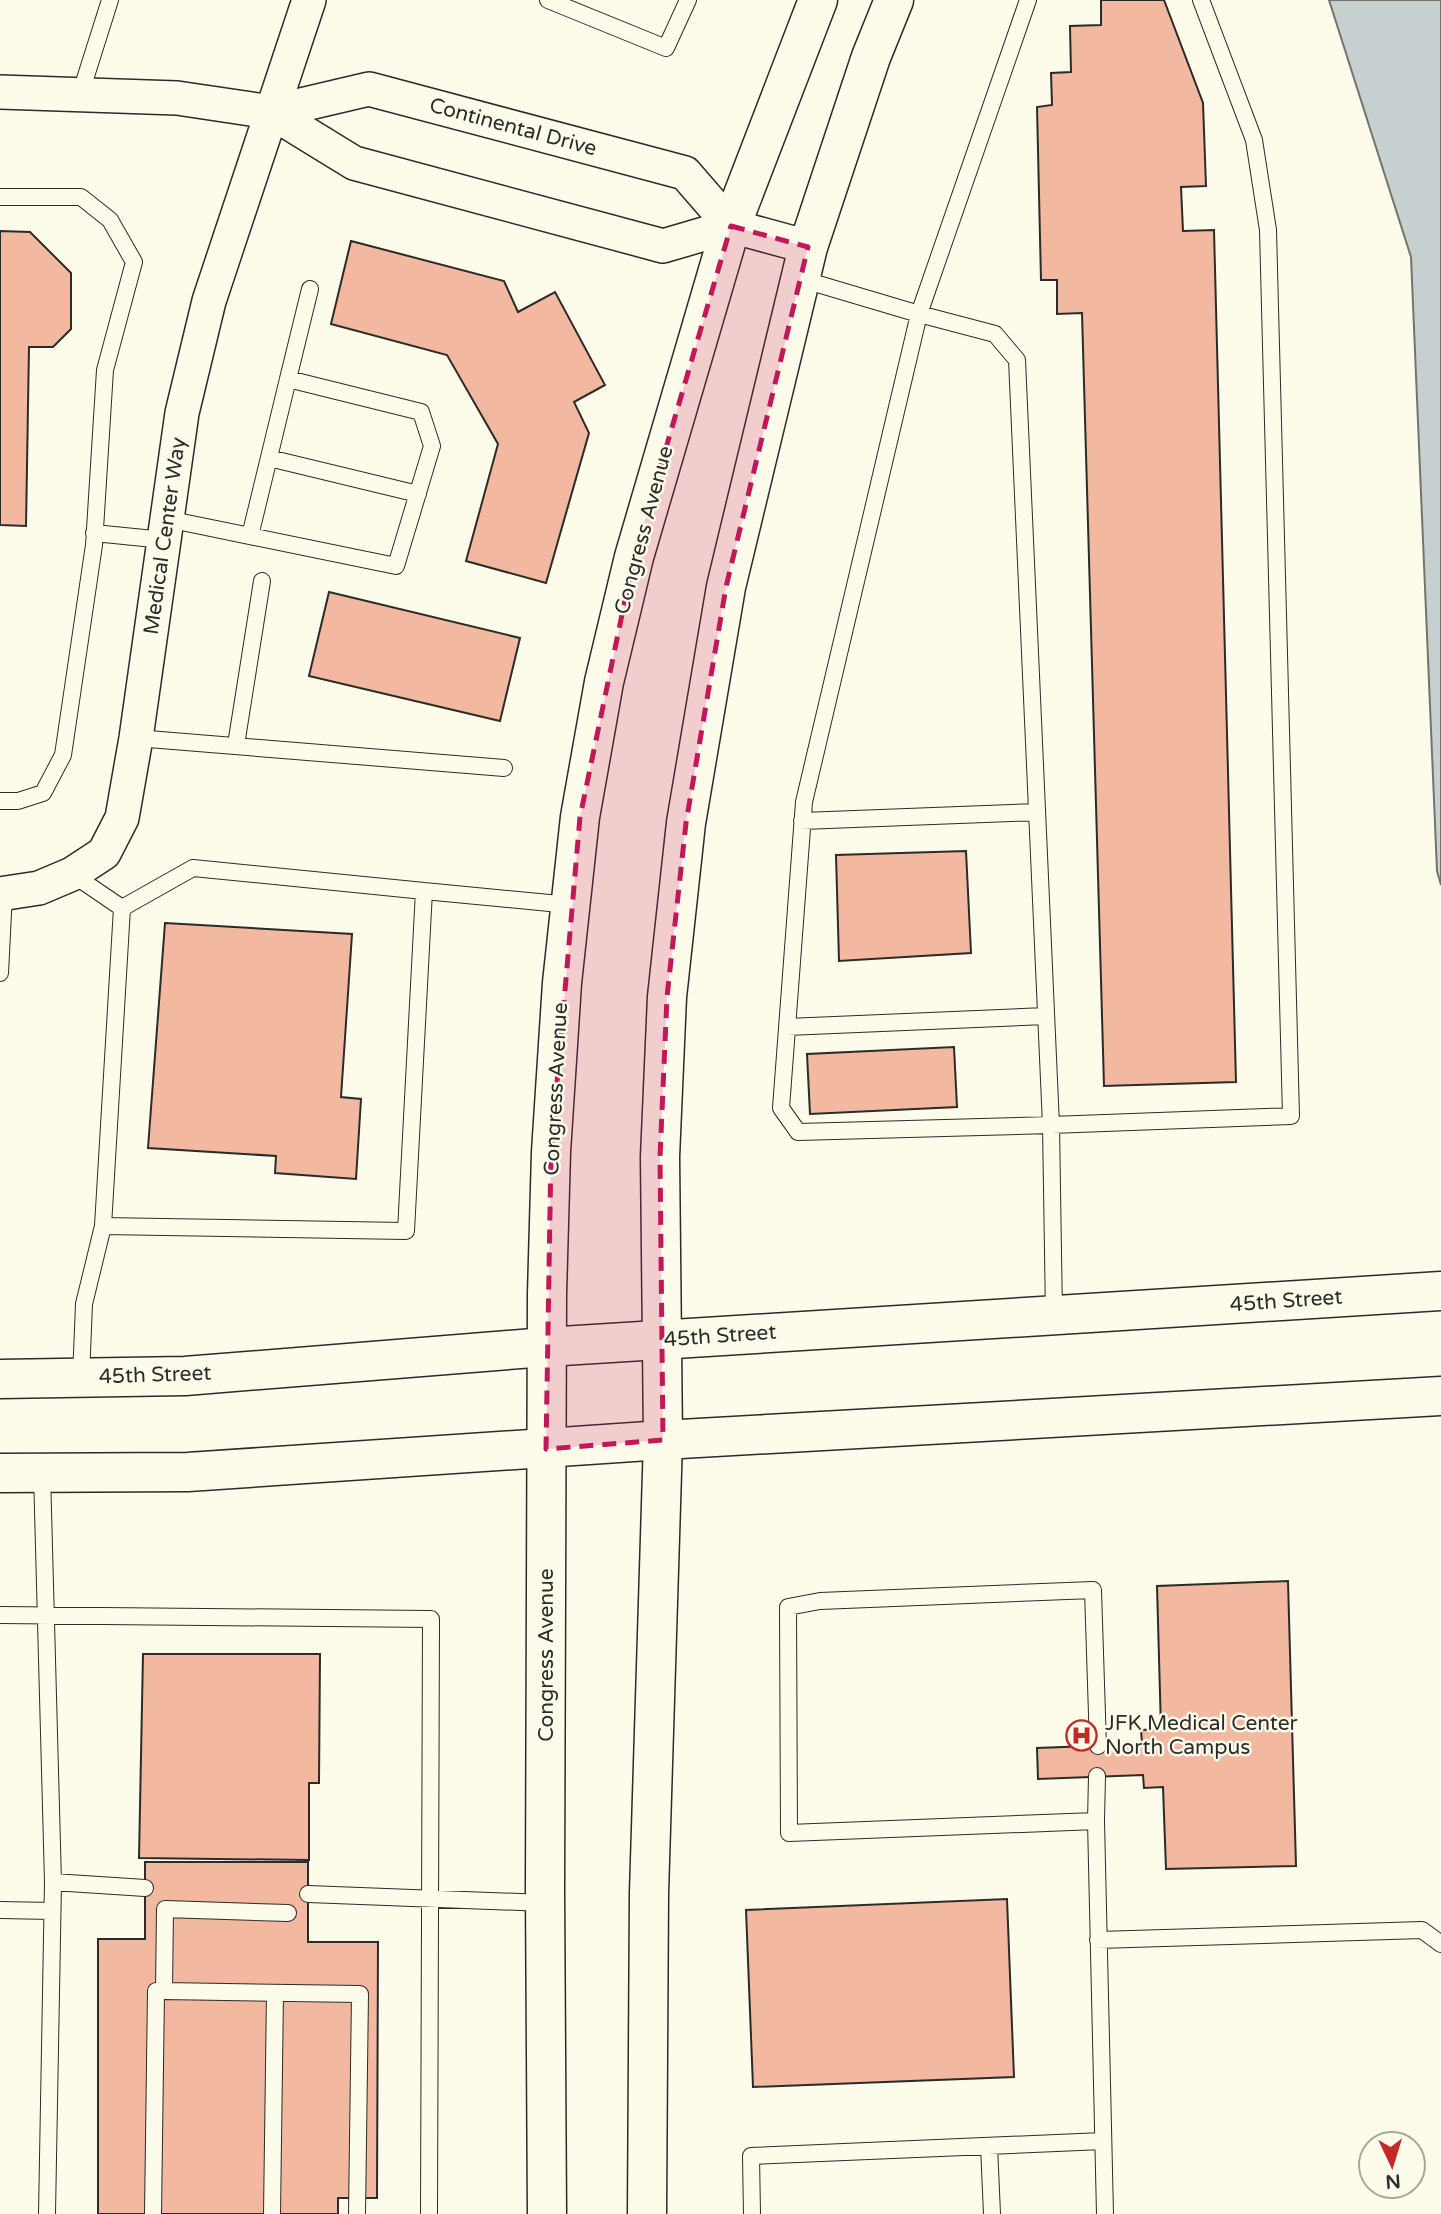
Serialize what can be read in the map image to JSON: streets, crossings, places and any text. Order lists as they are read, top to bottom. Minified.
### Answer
{"streets":{"street":["Continental Drive","Congress Avenue","Medical Center Way","45th Street"]},"crossings":[["Continental Drive","Congress Avenue"],["Continental Drive","Medical Center Way"],["Congress Avenue","45th Street"]],"places":{"hospital":["JFK Medical Center North Campus"]},"north":"bottom"}
